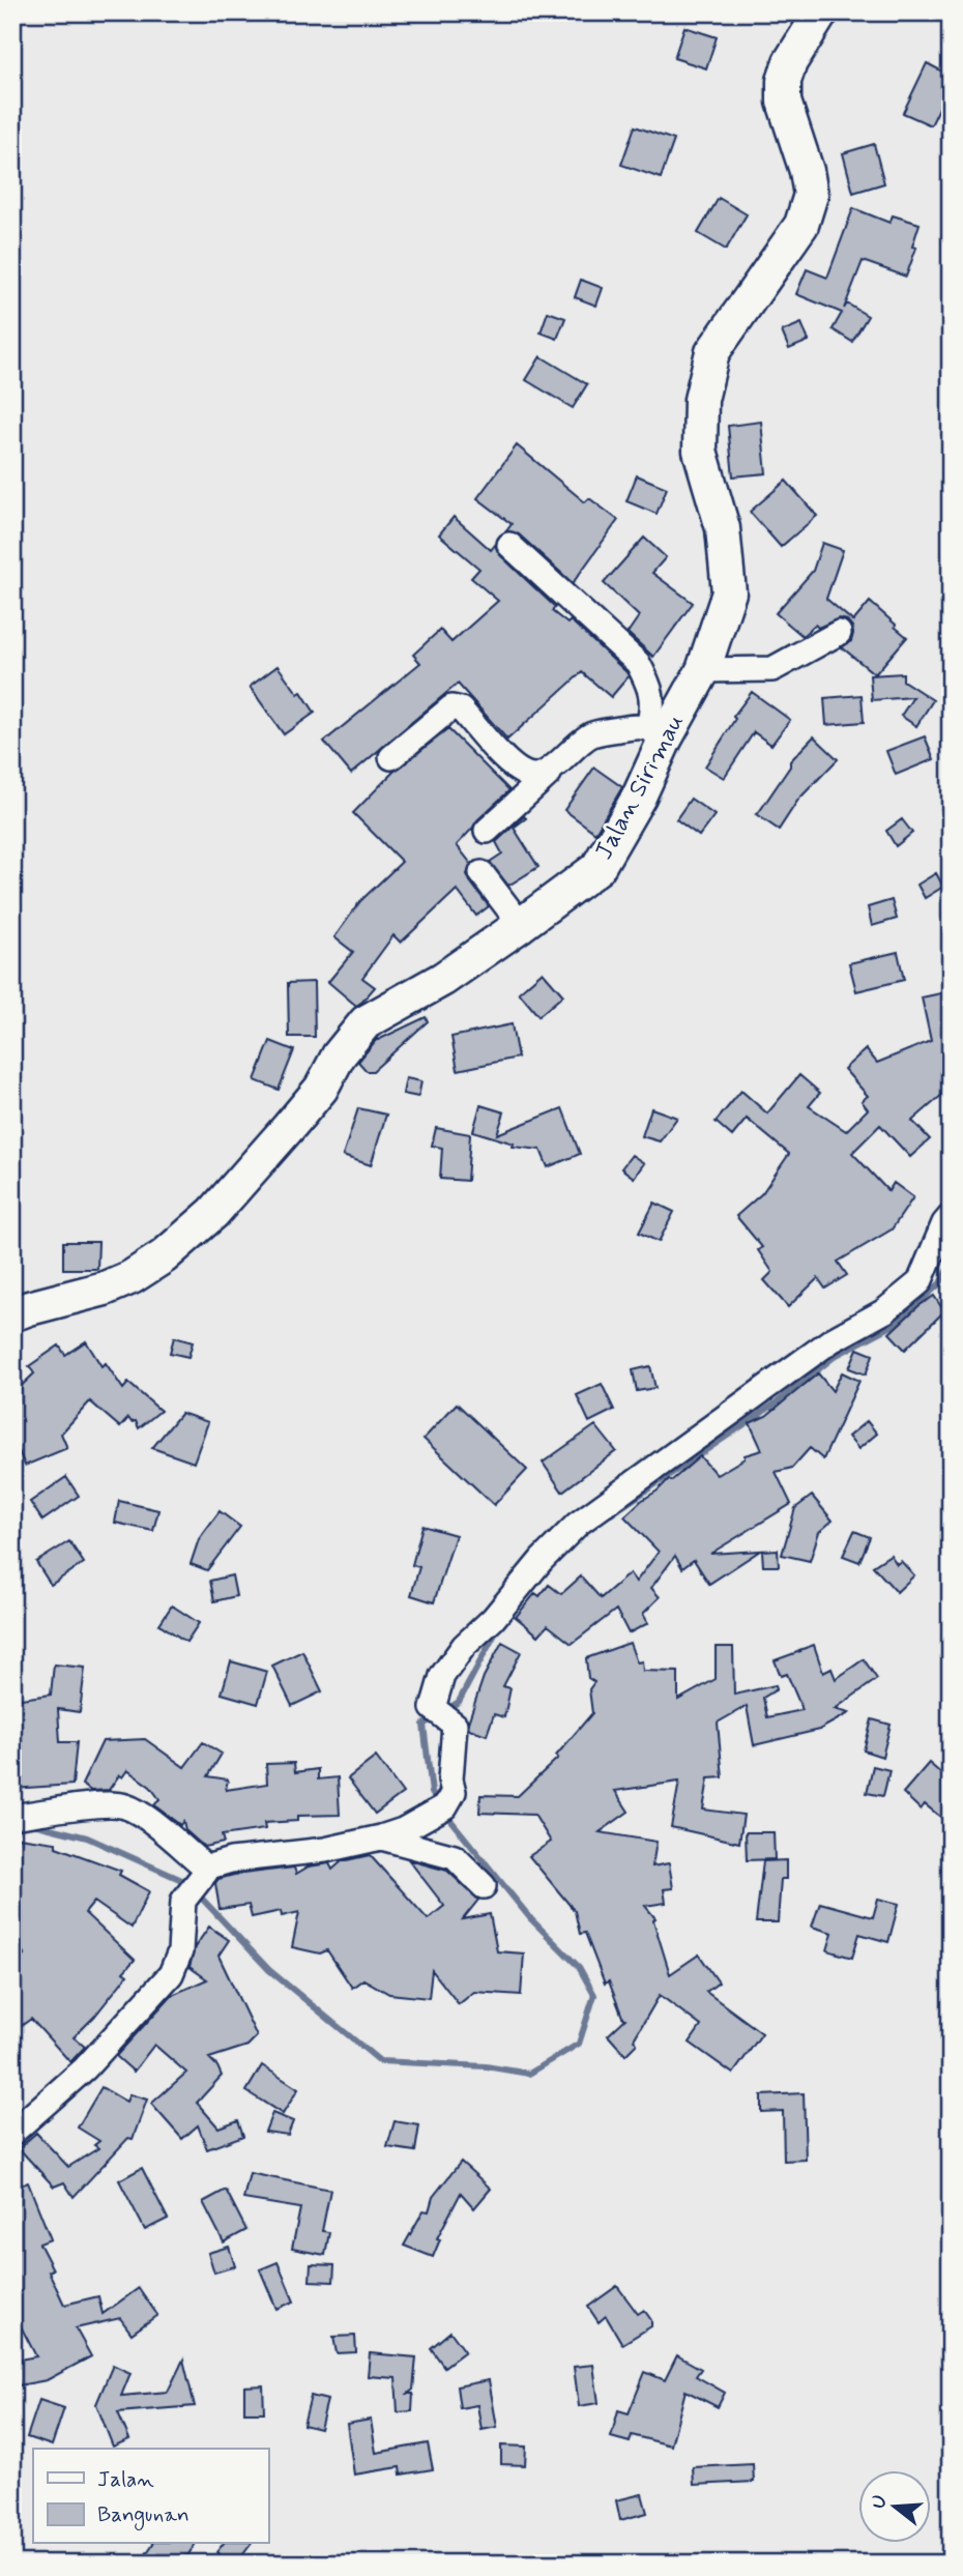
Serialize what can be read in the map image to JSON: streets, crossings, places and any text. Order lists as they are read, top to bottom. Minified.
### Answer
{"streets":{"main road":["Jalan Sirimau"]},"legend":["Jalan","Bangunan"],"north":"left"}
